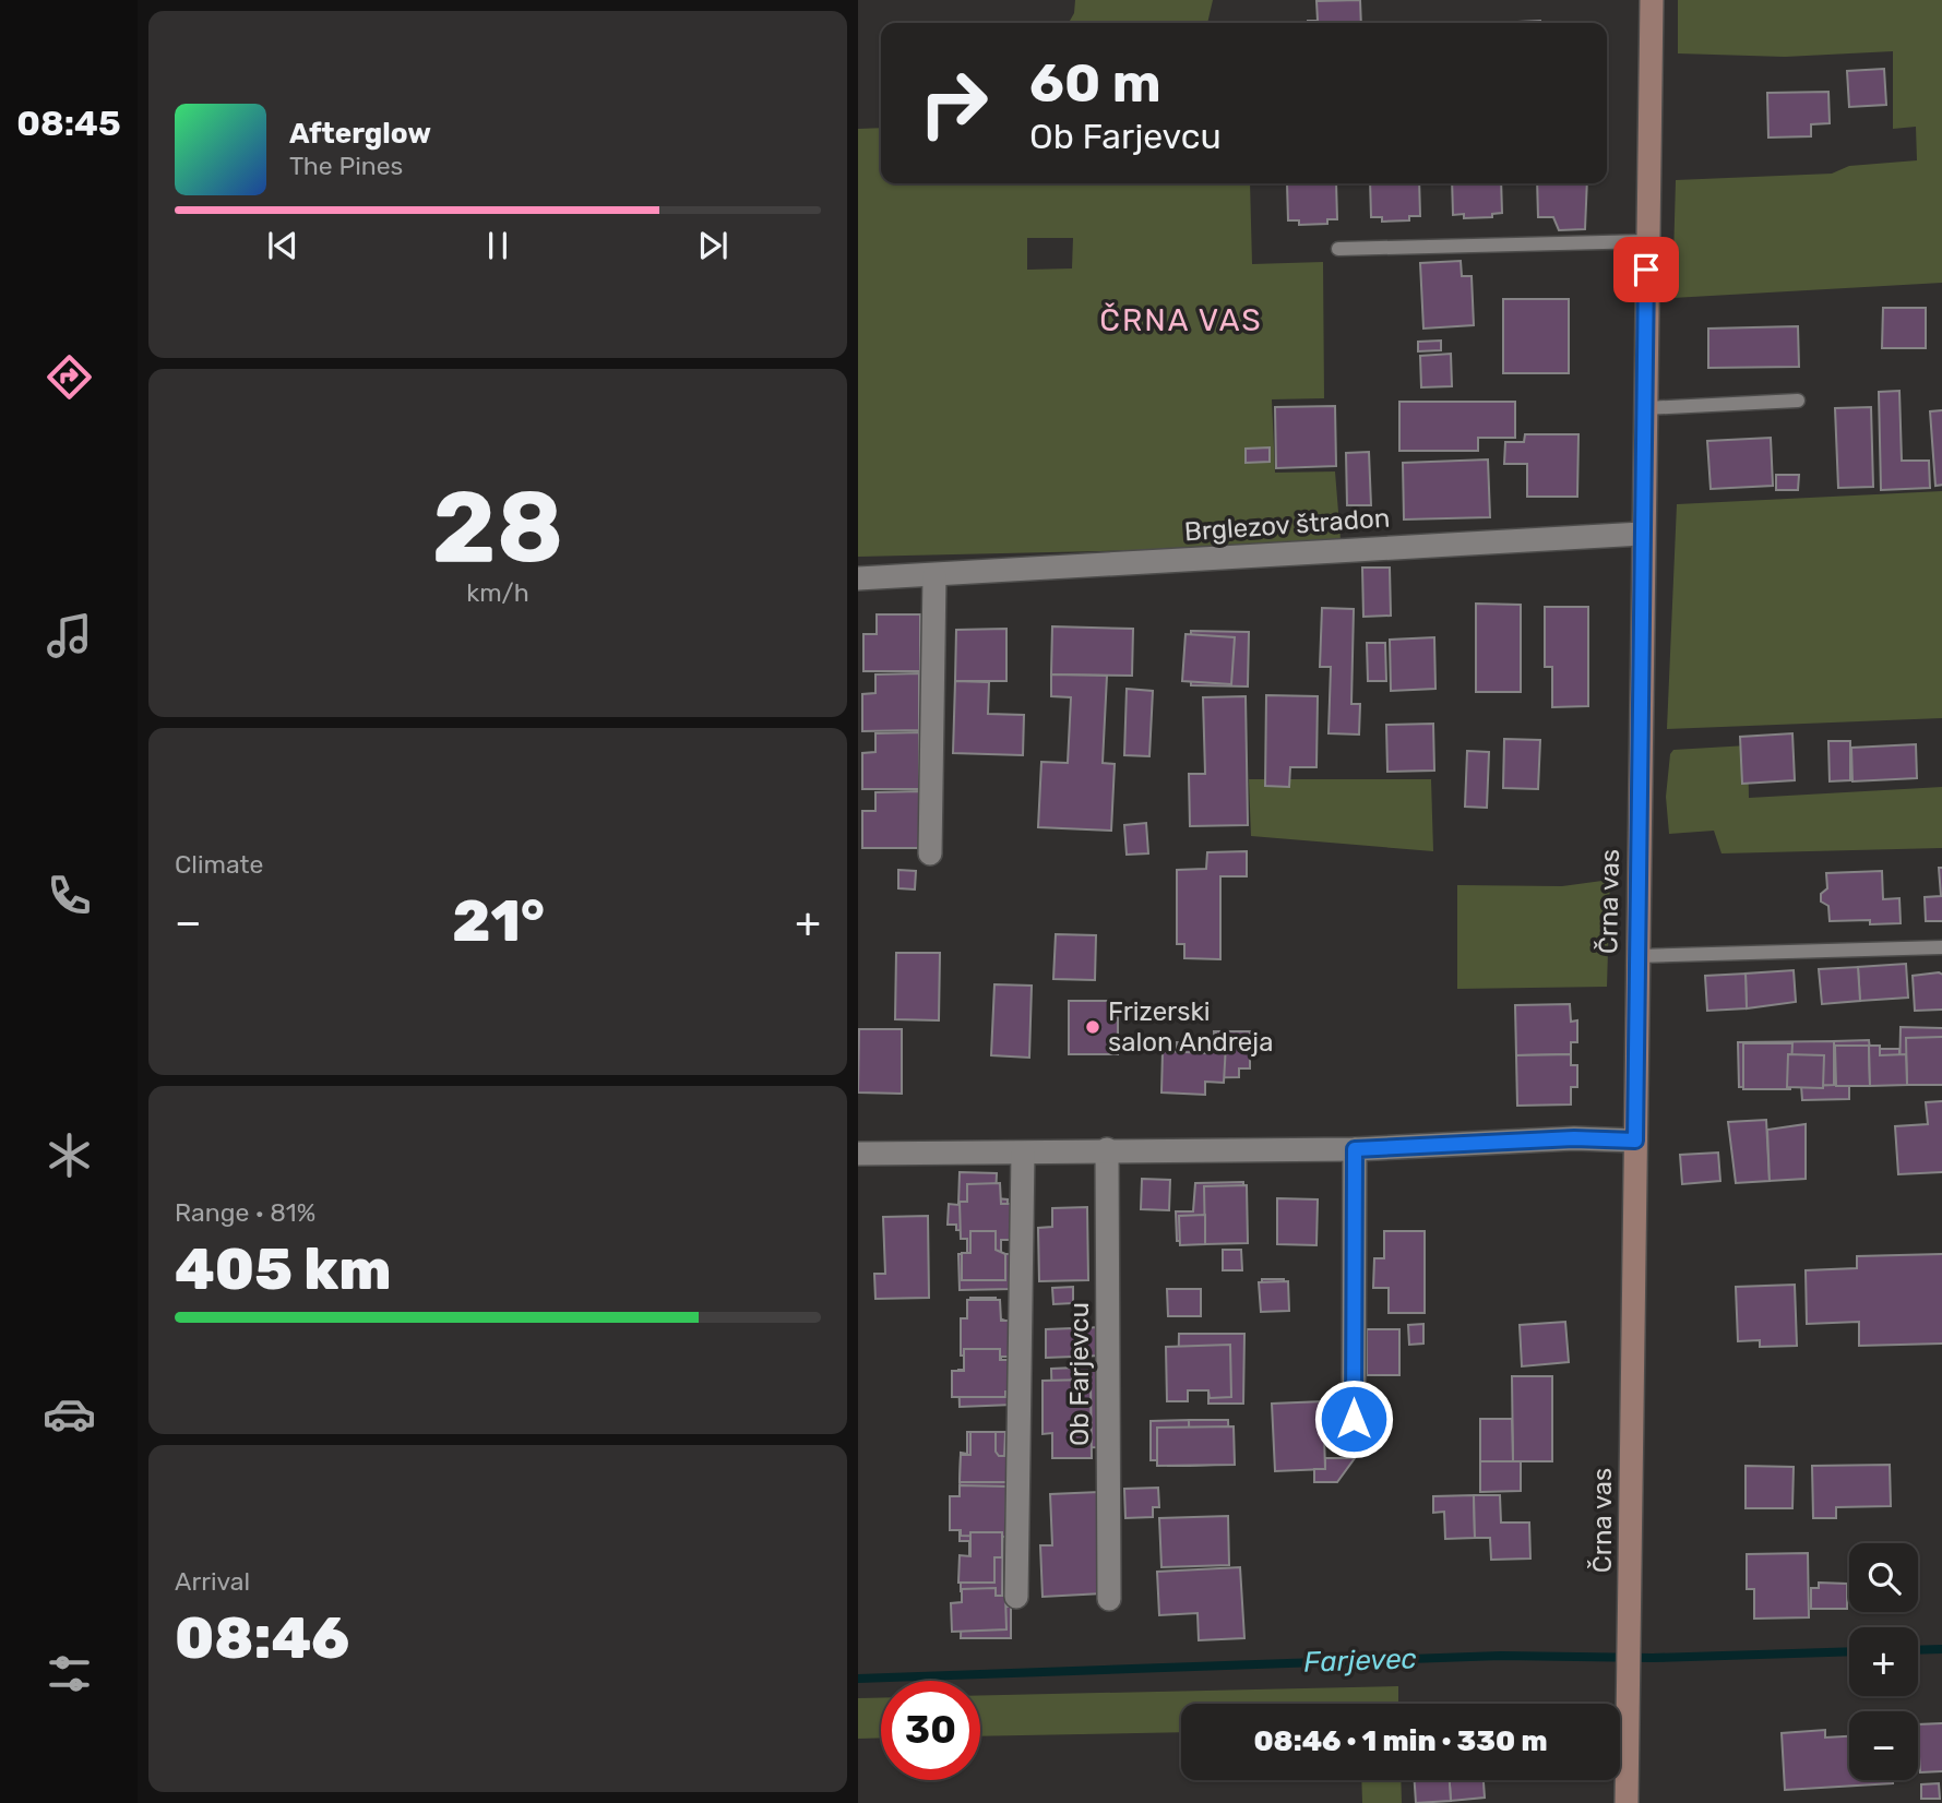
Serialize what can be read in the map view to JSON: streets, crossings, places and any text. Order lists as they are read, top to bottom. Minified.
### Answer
{"streets":{"street":["Brglezov štradon","Črna vas","Ob Farjevcu"]},"crossings":[["Brglezov štradon","Črna vas"]],"districts":["ČRNA VAS"],"water":["Farjevec"],"places":["Frizerski salon Andreja"],"page":{"tabs":"08:45","turn":["60 m","Ob Farjevcu"],"song":["Afterglow","The Pines"],"tile":[["28","km/h"],"Climate",["Range · 81%","405 km"],["Arrival","08:46"]],"heat":["−","21°","+"],"map_buttons":["+","−"],"limit":"30","trip":"08:46 · 1 min · 330 m"}}
